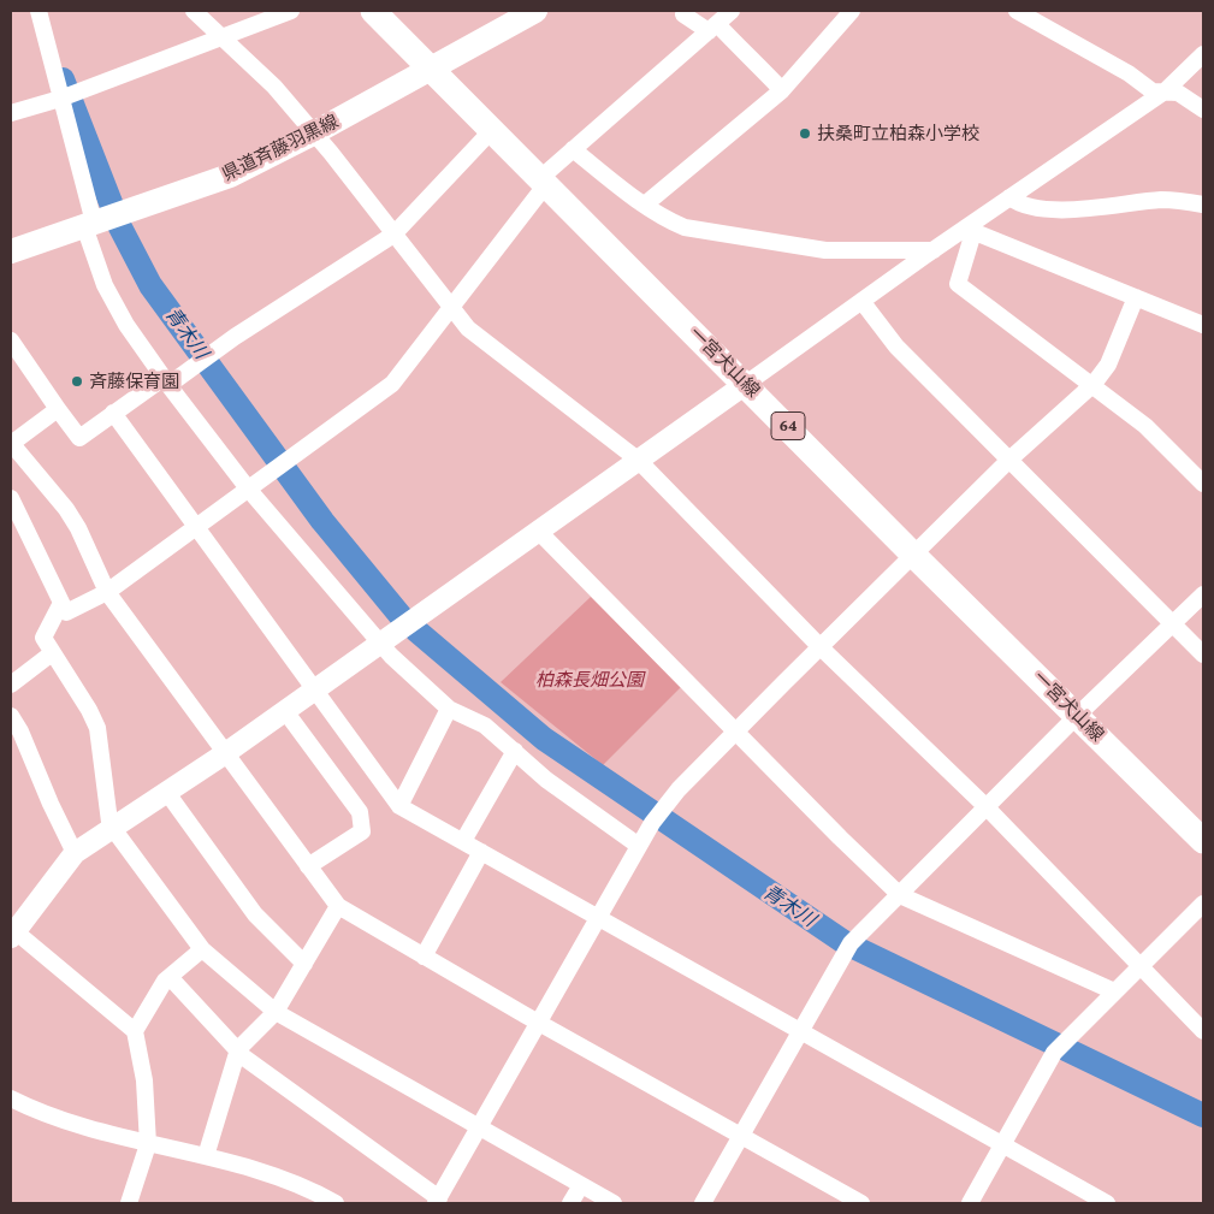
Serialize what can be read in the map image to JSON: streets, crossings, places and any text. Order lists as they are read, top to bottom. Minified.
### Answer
{"streets":{"main road":["県道斉藤羽黒線","一宮犬山線","64"]},"crossings":[["県道斉藤羽黒線","一宮犬山線"]],"water":["青木川"],"parks":["柏森長畑公園"],"places":["扶桑町立柏森小学校","斉藤保育園"]}
